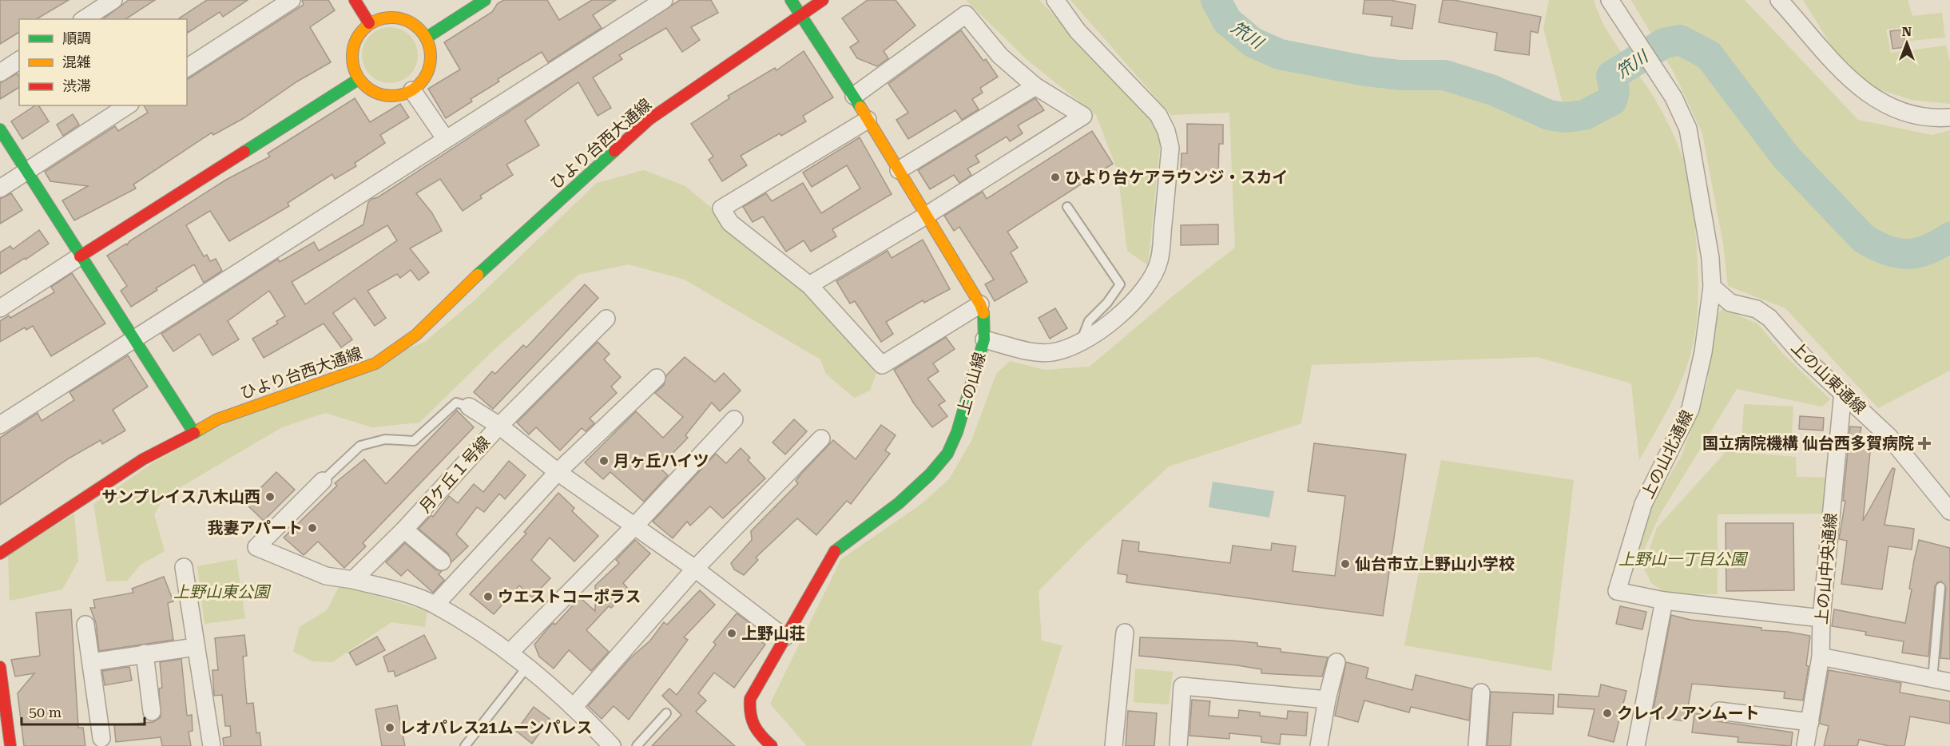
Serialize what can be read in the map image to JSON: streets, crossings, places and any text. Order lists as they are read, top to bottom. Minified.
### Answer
{"streets":{"street":["ひより台西大通線","上の山東通線","上の山線","上の山北通線","月ケ丘１号線","上の山中央通線"]},"crossings":[["上の山東通線","上の山北通線"],["上の山東通線","上の山中央通線"],["上の山線","月ケ丘１号線"],["上の山北通線","上の山中央通線"]],"water":["笊川"],"parks":["上野山一丁目公園","上野山東公園"],"places":{"other":["ひより台ケアラウンジ・スカイ","月ヶ丘ハイツ","サンプレイス八木山西","我妻アパート","仙台市立上野山小学校","ウエストコーポラス","上野山荘","クレイノアンムート","レオパレス21ムーンパレス"],"health":["国立病院機構 仙台西多賀病院"]},"legend":["順調","混雑","渋滞"],"scale_bar":"50 m","north":"top"}
